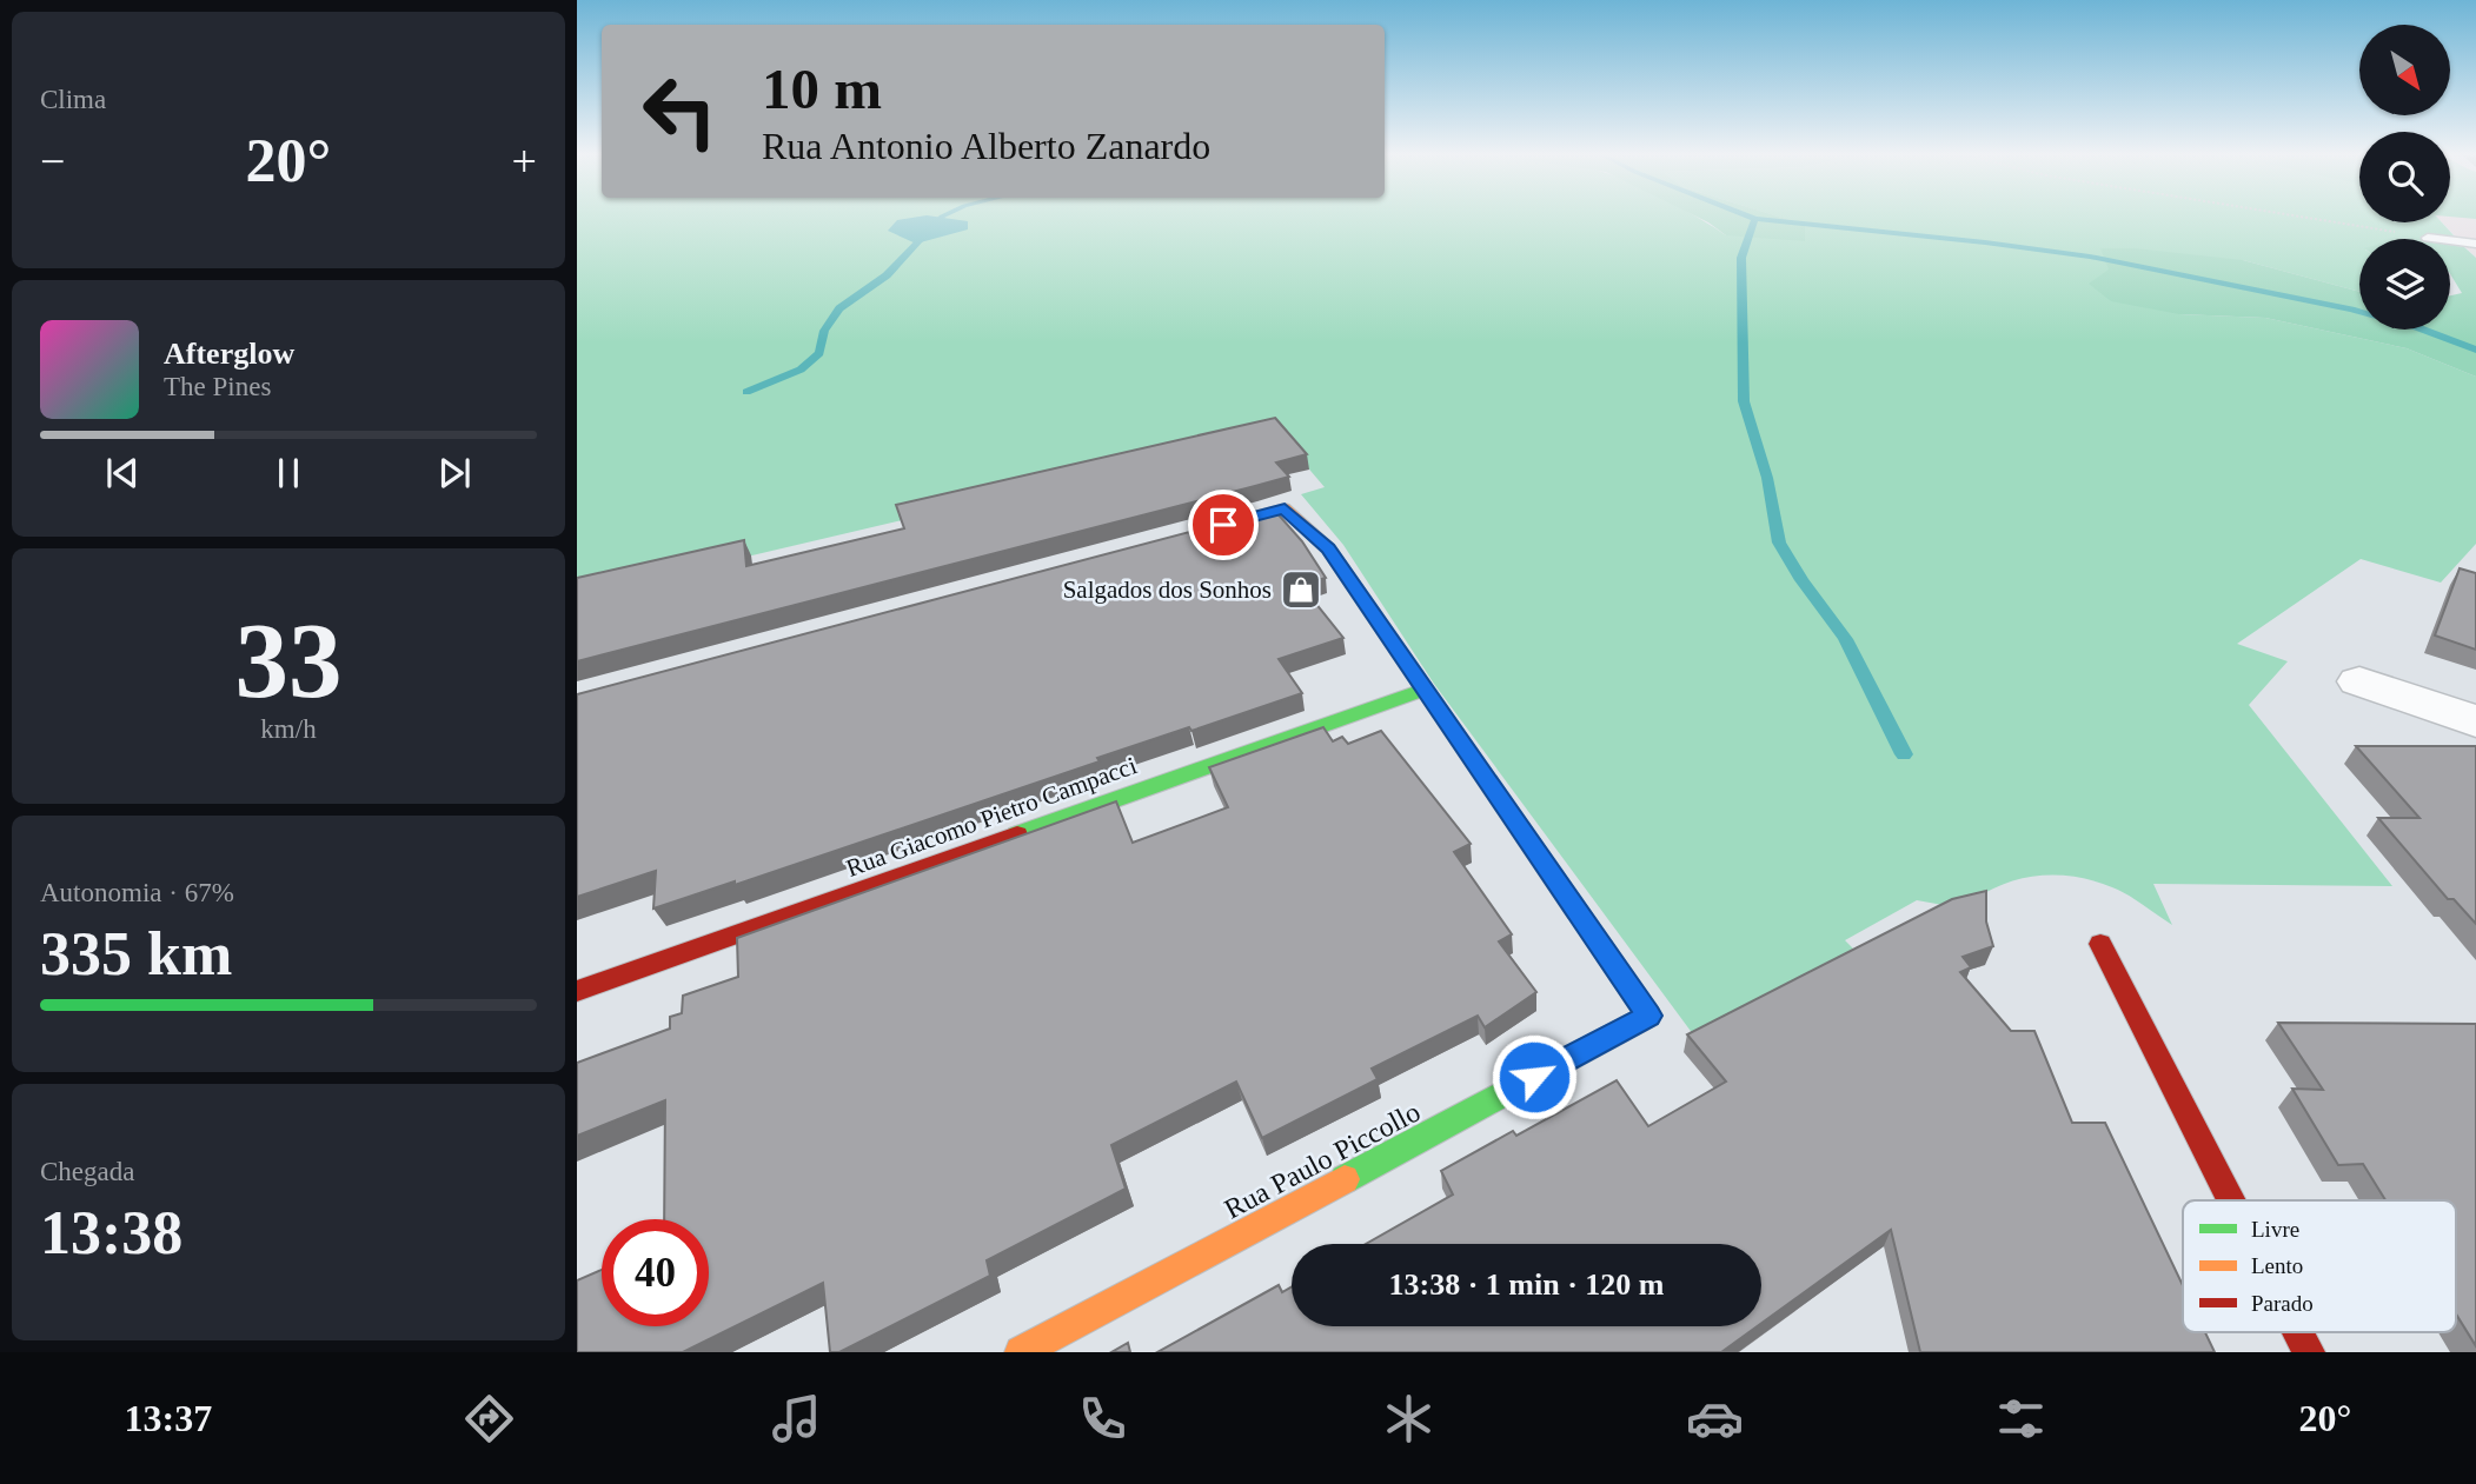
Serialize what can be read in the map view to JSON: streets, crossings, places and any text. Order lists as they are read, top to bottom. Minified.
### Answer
{"streets":{"street":["Rua Giacomo Pietro Campacci","Rua Paulo Piccollo"]},"crossings":[["Rua Giacomo Pietro Campacci","Rua Paulo Piccollo"]],"places":{"shop":["Salgados dos Sonhos"]},"legend":["Livre","Lento","Parado"],"north":"bottom right","page":{"tile":["Clima",["33","km/h"],["Autonomia · 67%","335 km"],["Chegada","13:38"]],"turn":["10 m","Rua Antonio Alberto Zanardo"],"heat":["−","20°","+"],"song":["Afterglow","The Pines"],"limit":"40","trip":"13:38 · 1 min · 120 m","tabs":["13:37","20°"]}}
